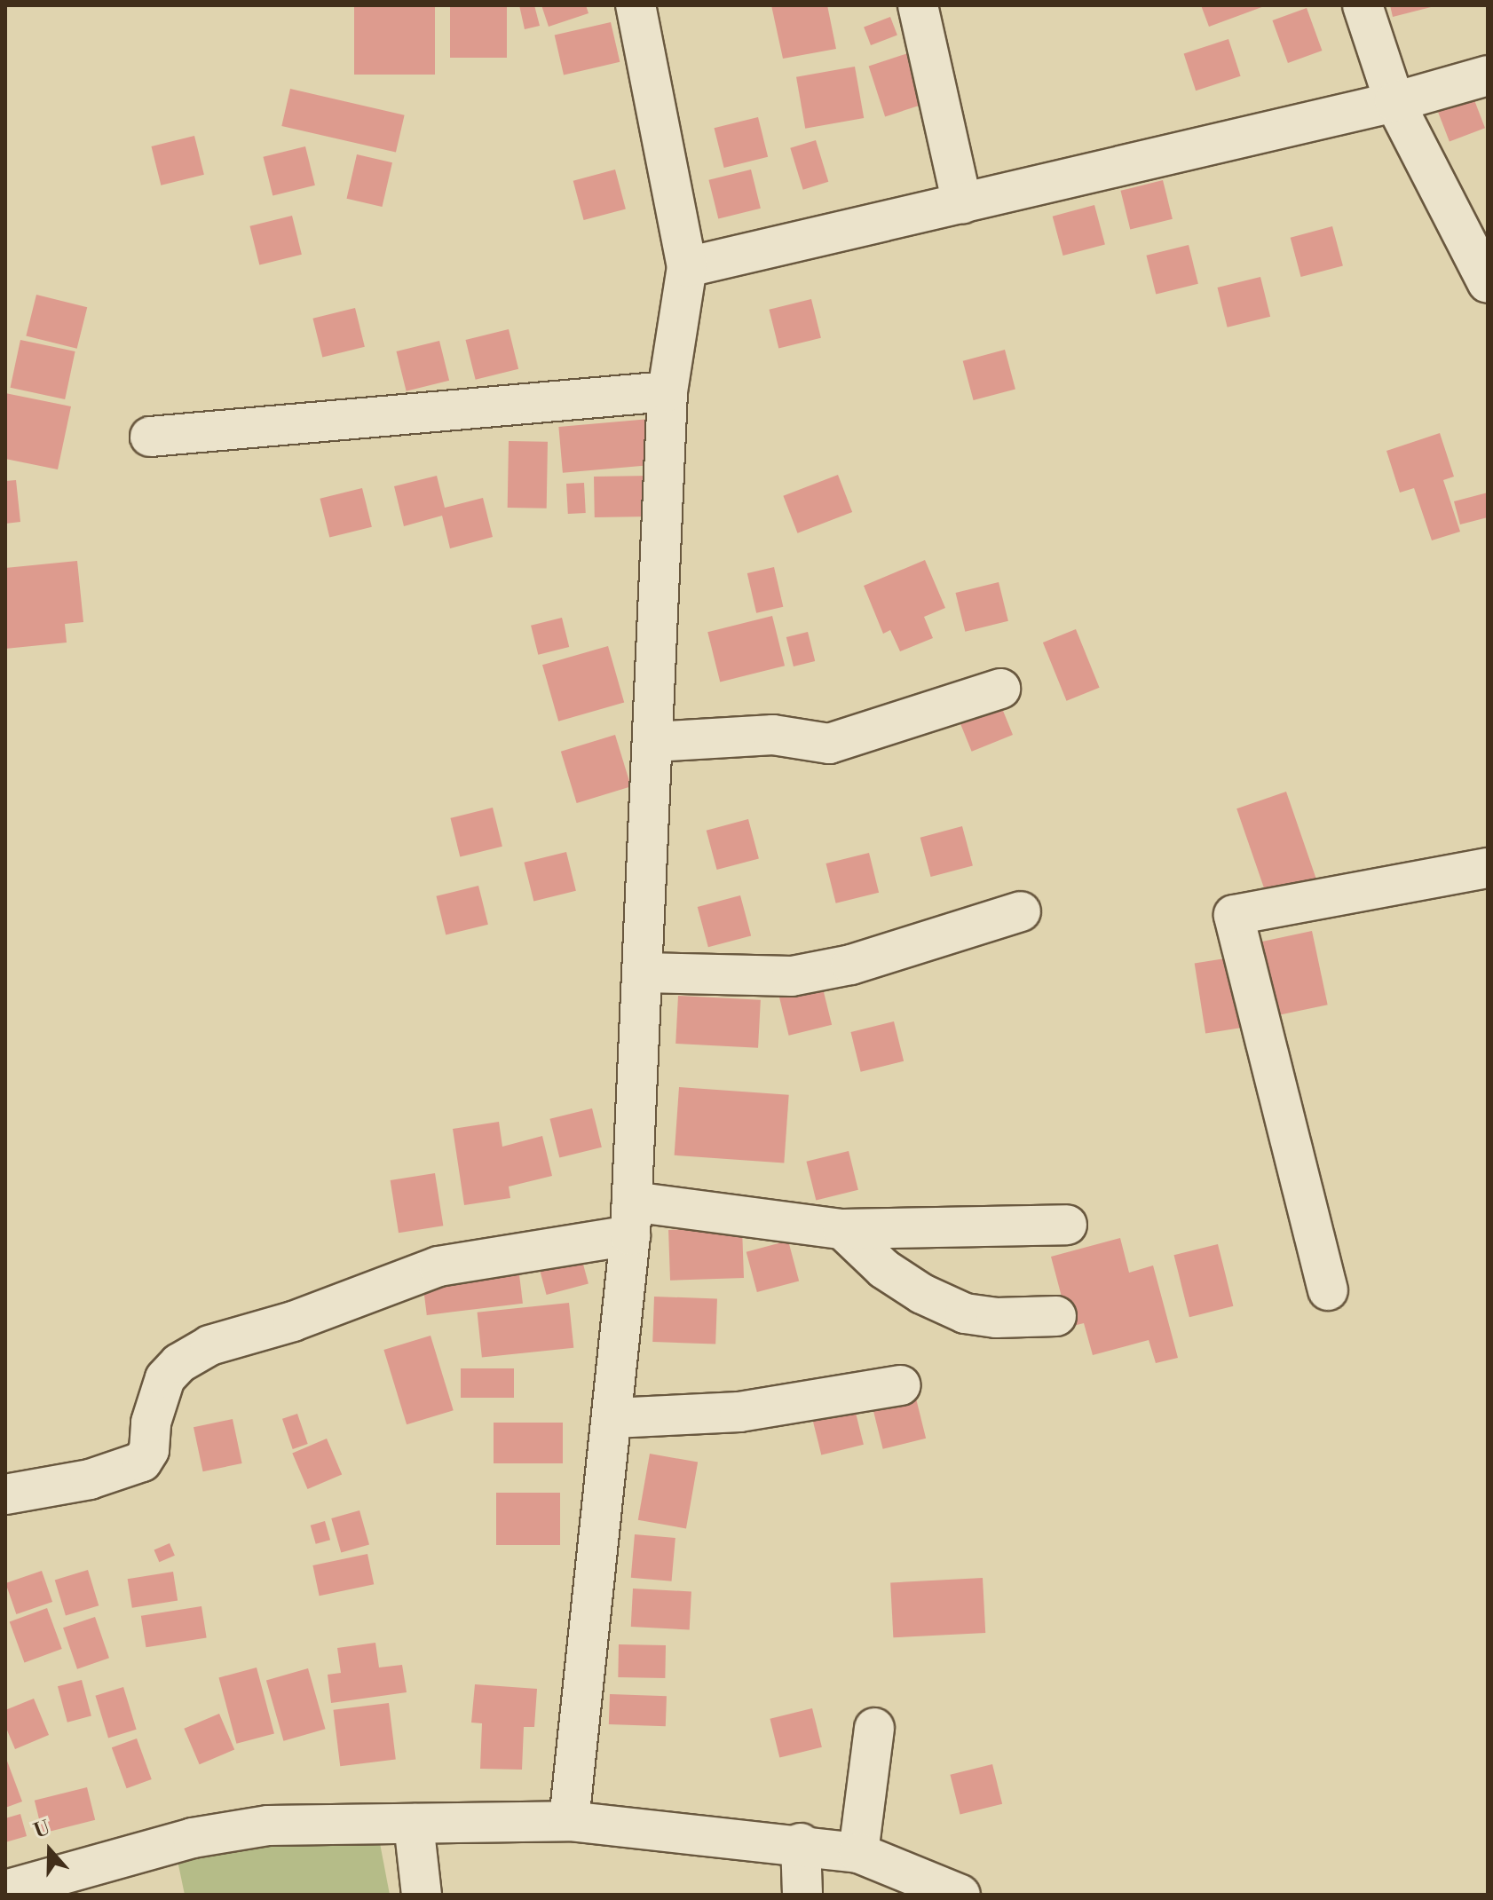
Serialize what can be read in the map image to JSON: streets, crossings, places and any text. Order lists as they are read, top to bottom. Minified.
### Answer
{"north":"top"}
